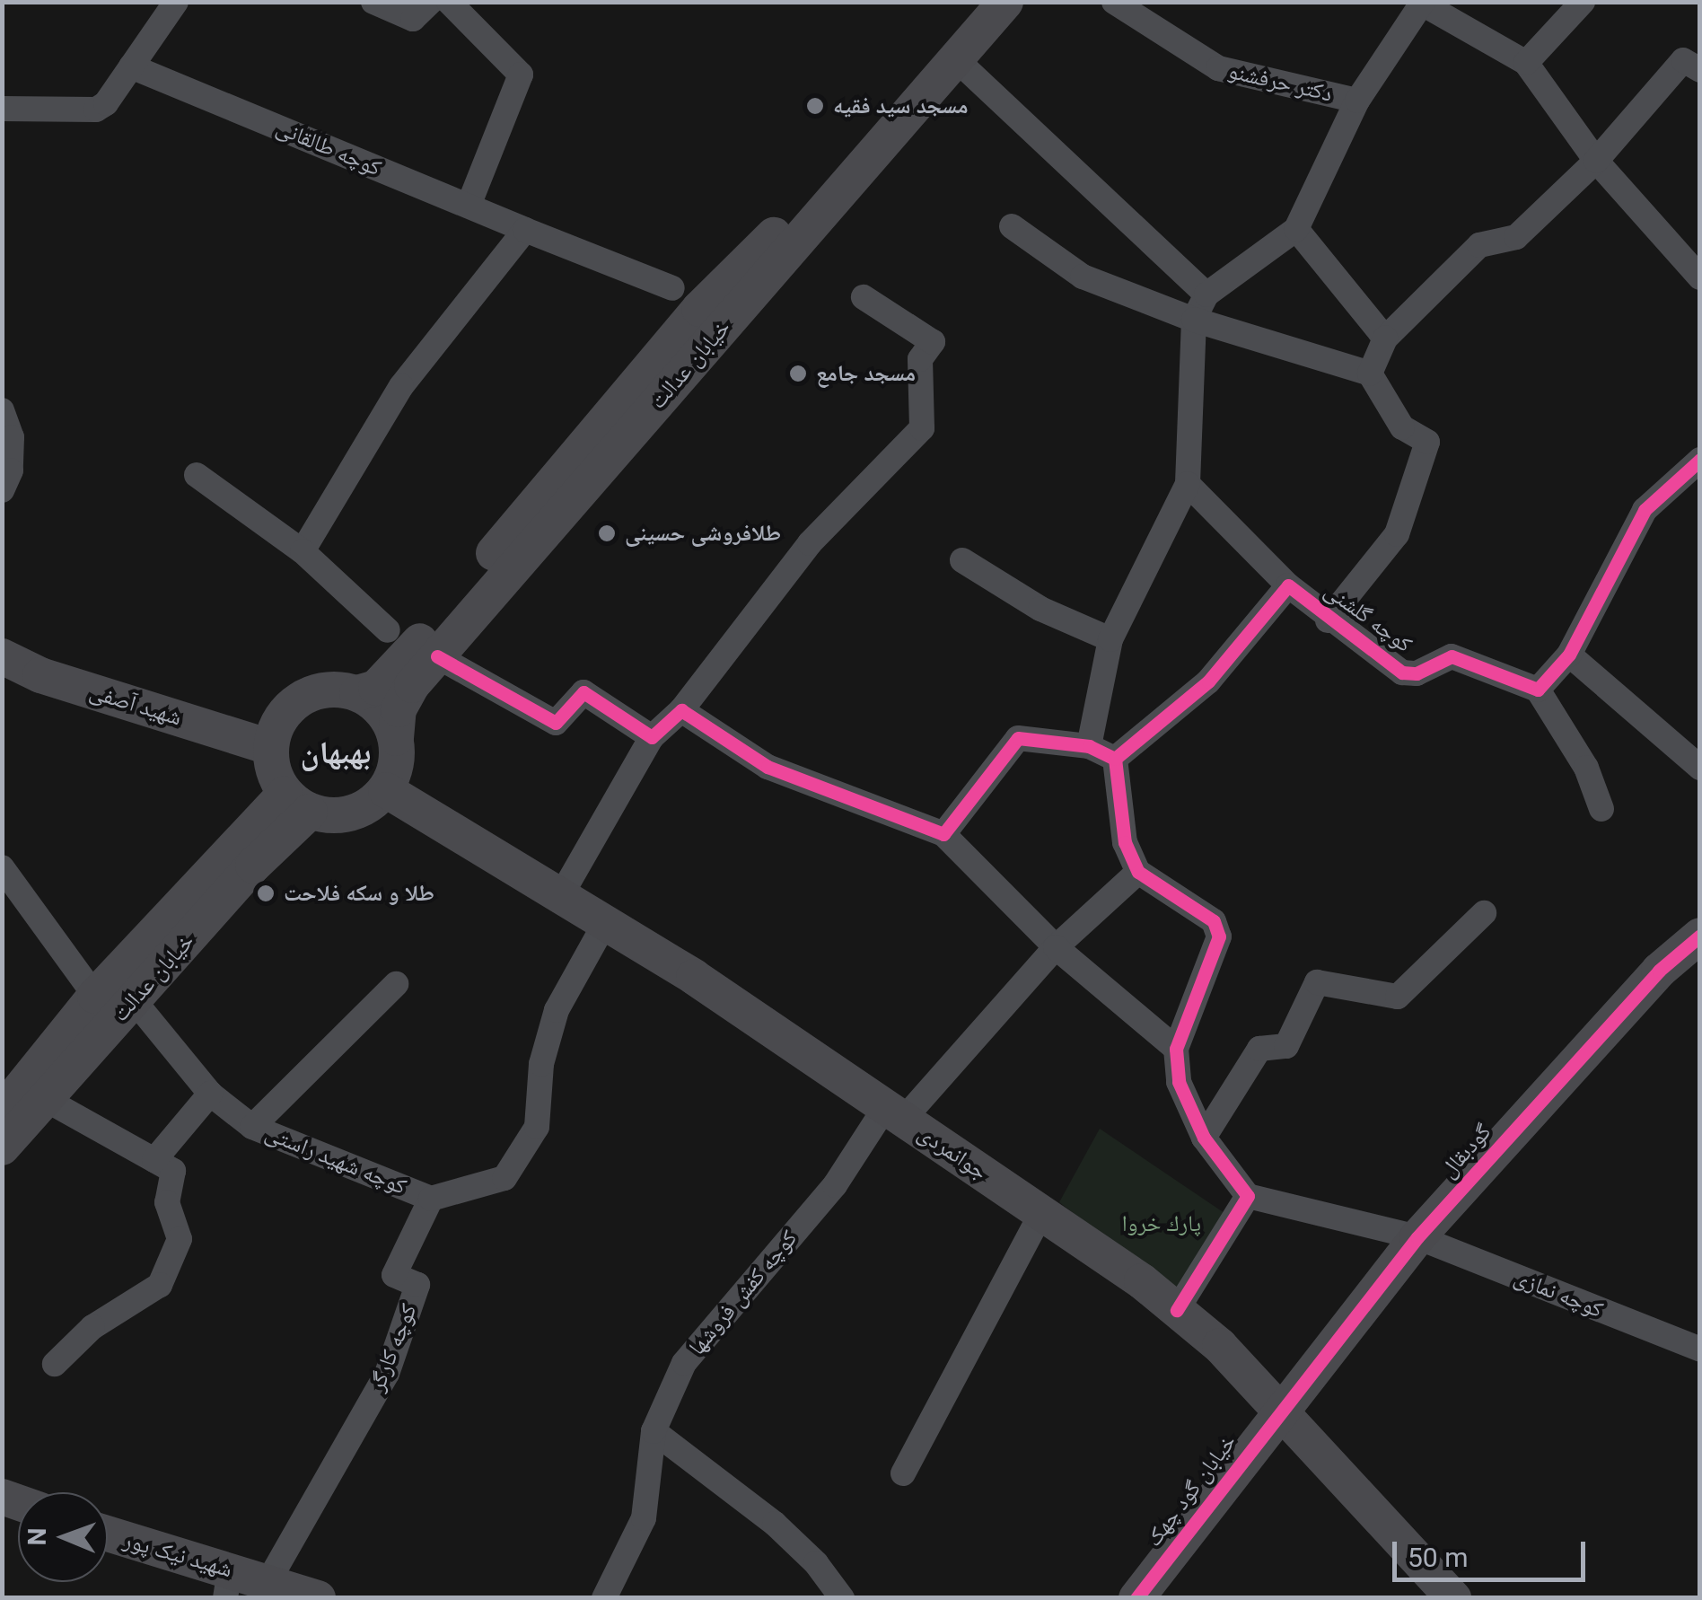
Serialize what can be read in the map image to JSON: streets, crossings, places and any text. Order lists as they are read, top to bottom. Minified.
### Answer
{"streets":{"main road":["خیابان عدالت","شهید آصفی","گودبقال","جوانمردی","خیابان گود چهک","شهید نیک پور"],"street":["دکتر حرفشنو","کوچه طالقانی","کوچه گلشنی","کوچه شهید راستی","کوچه کفش فروشها","کوچه نمازی","کوچه کارگر"]},"crossings":[["خیابان عدالت","شهید آصفی"],["خیابان عدالت","جوانمردی"],["خیابان عدالت","کوچه شهید راستی"],["شهید آصفی","جوانمردی"],["گودبقال","جوانمردی"],["گودبقال","کوچه نمازی"],["گودبقال","خیابان گود چهک"],["جوانمردی","کوچه کفش فروشها"],["جوانمردی","خیابان گود چهک"],["کوچه شهید راستی","کوچه کارگر"],["کوچه کارگر","شهید نیک پور"]],"districts":["بهبهان"],"parks":["پارك خروا"],"places":["مسجد سید فقیه","مسجد جامع","طلافروشی حسینی","طلا و سکه فلاحت"],"scale_bar":"50 m","north":"left"}
